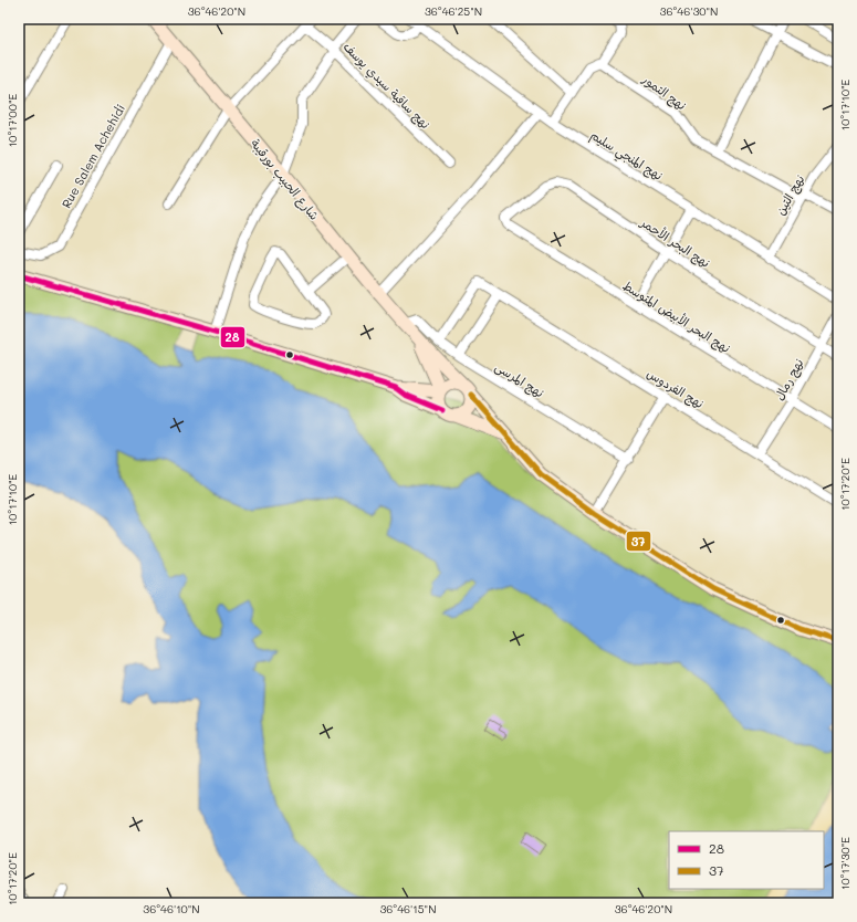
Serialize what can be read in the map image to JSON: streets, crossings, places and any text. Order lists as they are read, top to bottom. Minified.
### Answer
{"streets":{"street":["نهج ساقية سيدي يوسف","نهج التمور","نهج المنجي سليم","Rue Salem Achehidi","شارع الحبيب بورقيبة","نهج التين","نهج البحر الأحمر","نهج البحر الأبيض المتوسط","نهج المرسى","نهج رمال","نهج الفردوس"]},"crossings":[["نهج التمور","نهج التين"],["نهج المنجي سليم","نهج التين"],["Rue Salem Achehidi","شارع الحبيب بورقيبة"],["شارع الحبيب بورقيبة","نهج المرسى"],["نهج البحر الأحمر","نهج البحر الأبيض المتوسط"],["نهج البحر الأحمر","نهج رمال"],["نهج البحر الأبيض المتوسط","نهج رمال"],["نهج المرسى","نهج الفردوس"],["نهج رمال","نهج الفردوس"]],"lines":["transit line 28","transit line 37"],"legend":["28","37"],"coordinates":["36°46'20\"N","36°46'25\"N","36°46'30\"N","10°17'10\"E","10°17'00\"E","10°17'20\"E","10°17'30\"E","36°46'10\"N","36°46'15\"N"]}
